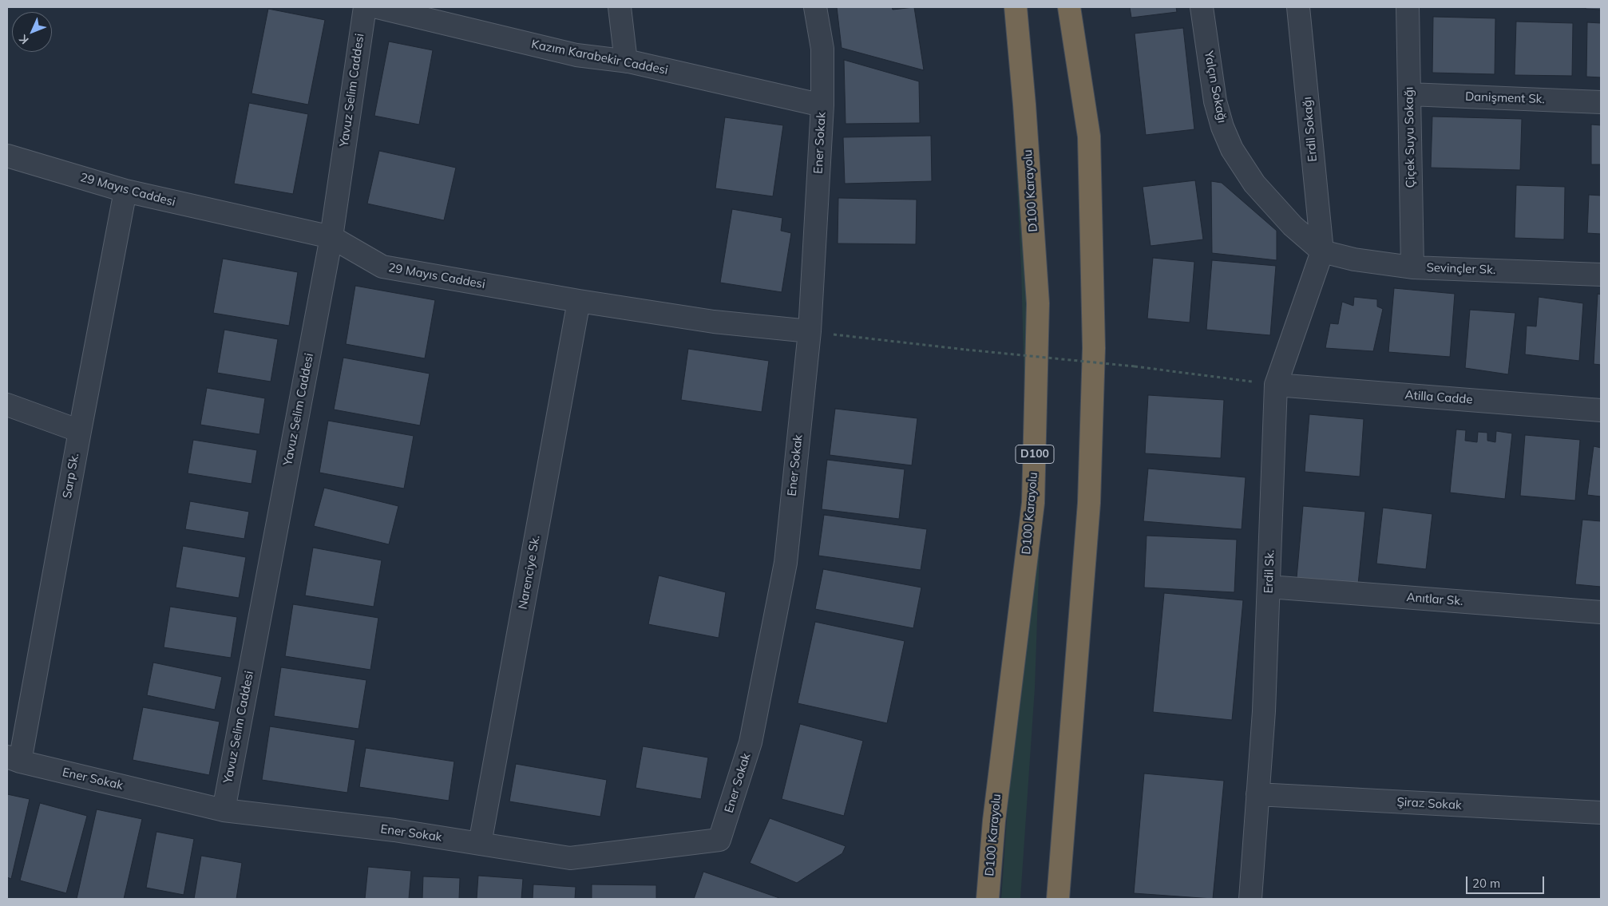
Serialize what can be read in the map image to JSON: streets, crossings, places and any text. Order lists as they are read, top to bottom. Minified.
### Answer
{"streets":{"highway":["D100 Karayolu","D100"],"street":["Kazım Karabekir Caddesi","Yalçın Sokağı","Yavuz Selim Caddesi","Danişment Sk.","Erdil Sokağı","Çiçek Suyu Sokağı","Ener Sokak","29 Mayıs Caddesi","Sevinçler Sk.","Atilla Cadde","Sarp Sk.","Erdil Sk.","Narenciye Sk.","Anıtlar Sk.","Şiraz Sokak"]},"crossings":[["Kazım Karabekir Caddesi","Ener Sokak"],["Yalçın Sokağı","Erdil Sokağı"],["Yalçın Sokağı","Sevinçler Sk."],["Yalçın Sokağı","Erdil Sk."],["Yavuz Selim Caddesi","Ener Sokak"],["Yavuz Selim Caddesi","29 Mayıs Caddesi"],["Danişment Sk.","Çiçek Suyu Sokağı"],["Erdil Sokağı","Sevinçler Sk."],["Erdil Sokağı","Erdil Sk."],["Çiçek Suyu Sokağı","Sevinçler Sk."],["Ener Sokak","29 Mayıs Caddesi"],["Ener Sokak","Sarp Sk."],["Ener Sokak","Narenciye Sk."],["29 Mayıs Caddesi","Sarp Sk."],["29 Mayıs Caddesi","Narenciye Sk."],["Sevinçler Sk.","Erdil Sk."],["Atilla Cadde","Erdil Sk."],["Erdil Sk.","Anıtlar Sk."],["Erdil Sk.","Şiraz Sokak"]],"scale_bar":"20 m","north":"bottom left"}
